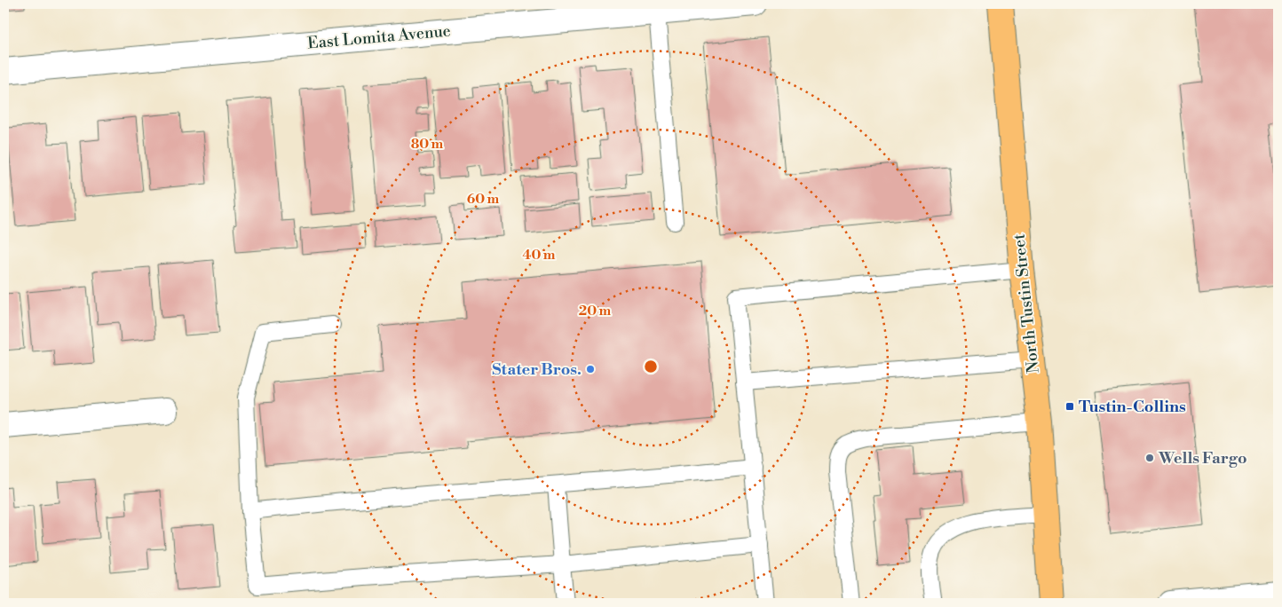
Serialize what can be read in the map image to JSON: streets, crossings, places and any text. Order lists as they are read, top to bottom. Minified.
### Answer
{"streets":{"main road":["North Tustin Street"],"street":["East Lomita Avenue"]},"places":{"other":["Stater Bros.","Wells Fargo"],"transit":["Tustin-Collins"]},"rings":["80 m","60 m","40 m","20 m"]}
